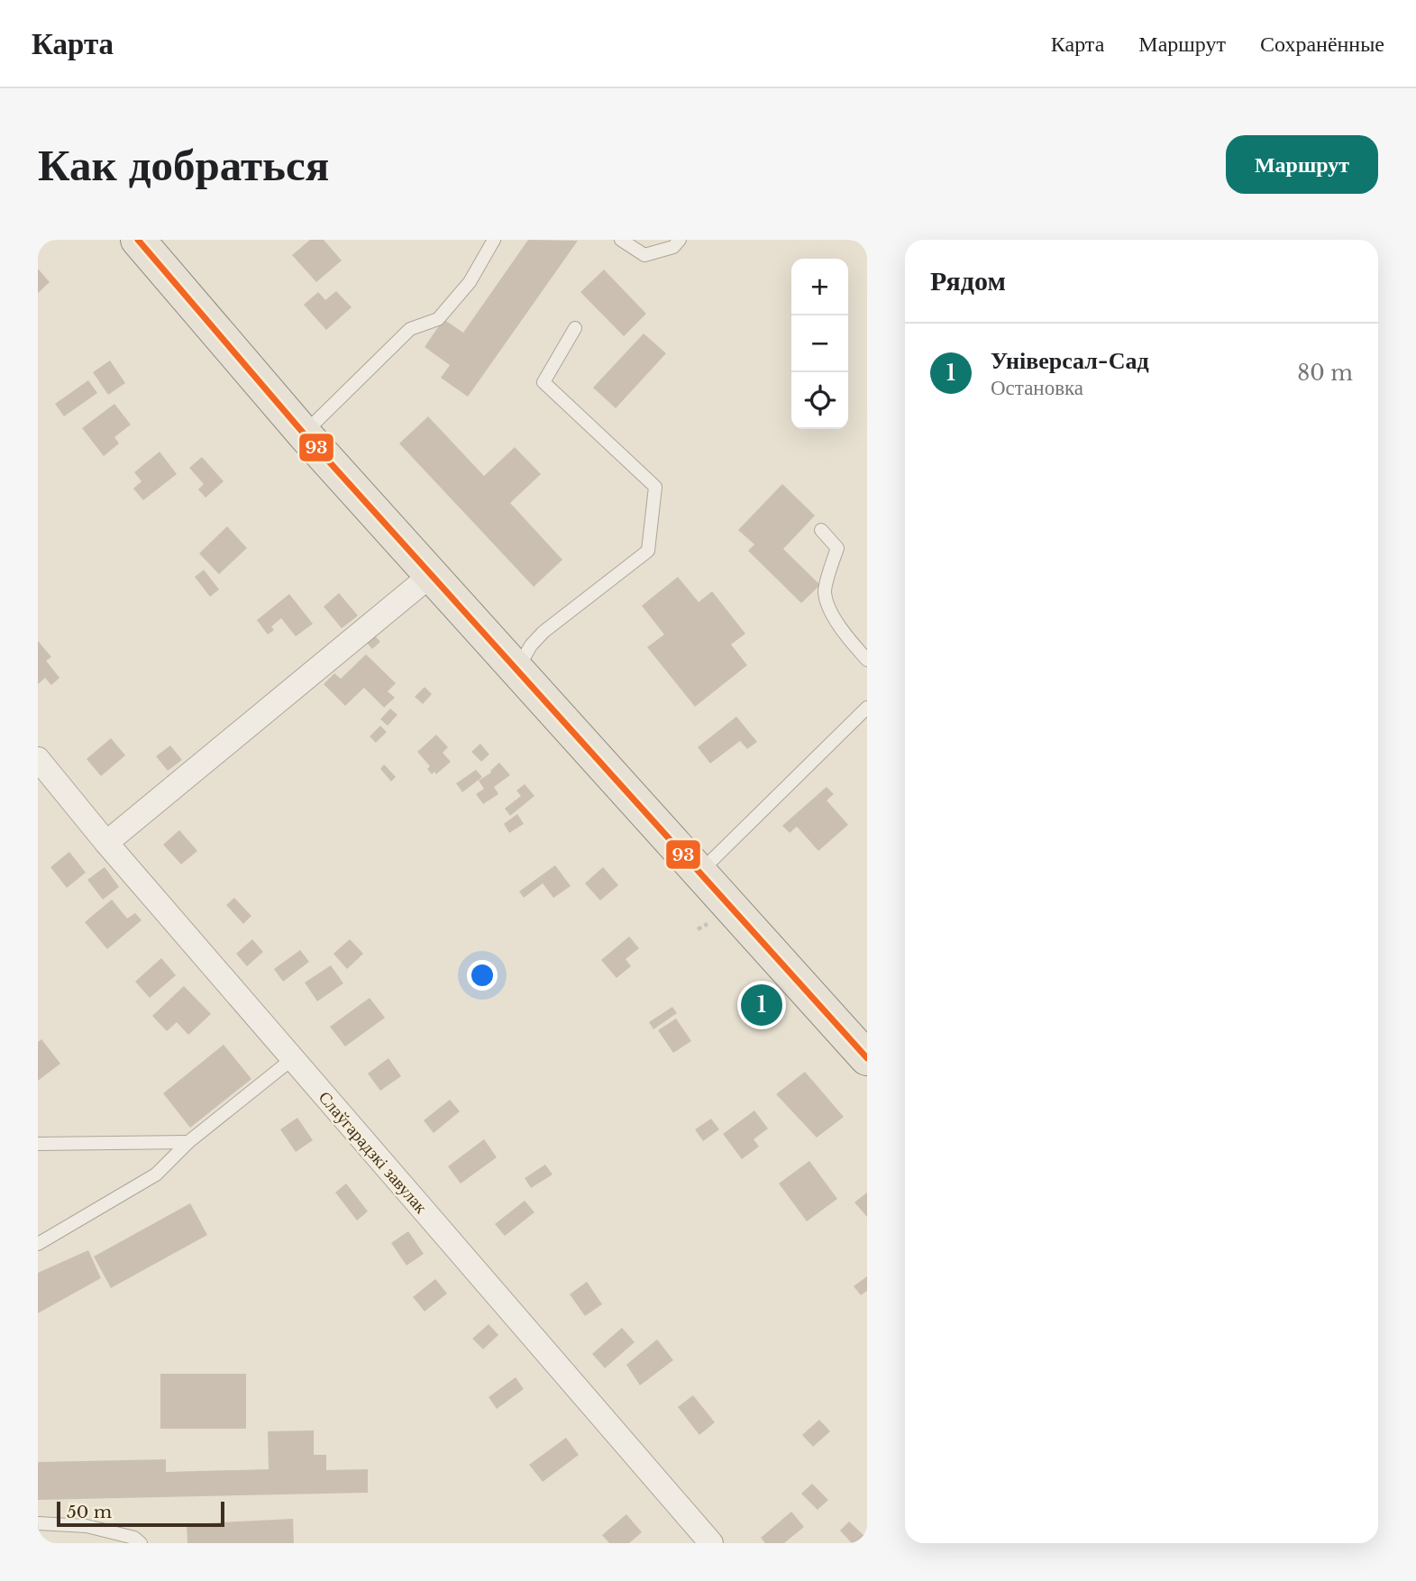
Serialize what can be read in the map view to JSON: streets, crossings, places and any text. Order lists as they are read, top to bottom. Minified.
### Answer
{"streets":{"street":["Слаўгарадзкі завулак"]},"lines":["transit line 93"],"scale_bar":"50 m","page":{"header":"Карта","nav":["Карта","Маршрут","Сохранённые"],"buttons":"Маршрут","title":"Как добраться","heading":"Рядом","map_buttons":["+","−"],"list":[{"mark":"1","name":"Універсал-Сад","note":"Остановка","value":"80 m"}],"pins":"1","scale":"50 m"}}
